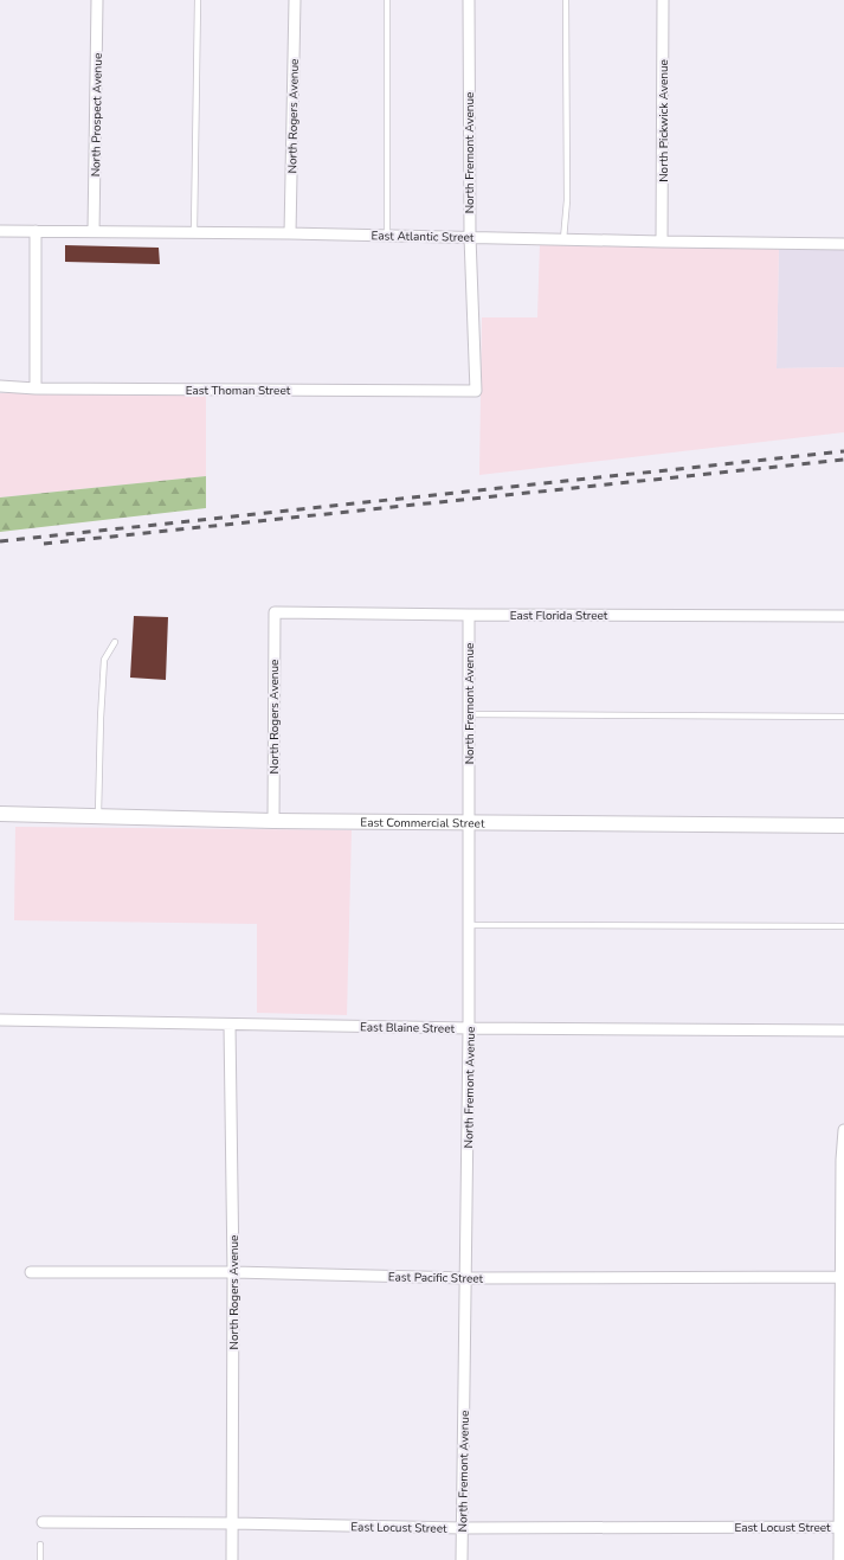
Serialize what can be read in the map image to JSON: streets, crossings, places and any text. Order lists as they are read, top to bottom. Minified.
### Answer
{"streets":{"street":["North Prospect Avenue","North Rogers Avenue","North Pickwick Avenue","North Fremont Avenue","East Atlantic Street","East Thoman Street","East Florida Street","East Commercial Street","East Blaine Street","East Pacific Street","East Locust Street"]},"crossings":[["North Prospect Avenue","East Atlantic Street"],["North Rogers Avenue","East Atlantic Street"],["North Rogers Avenue","East Florida Street"],["North Rogers Avenue","East Commercial Street"],["North Rogers Avenue","East Blaine Street"],["North Rogers Avenue","East Pacific Street"],["North Rogers Avenue","East Locust Street"],["North Pickwick Avenue","East Atlantic Street"],["North Fremont Avenue","East Atlantic Street"],["North Fremont Avenue","East Thoman Street"],["North Fremont Avenue","East Florida Street"],["North Fremont Avenue","East Commercial Street"],["North Fremont Avenue","East Blaine Street"],["North Fremont Avenue","East Pacific Street"],["North Fremont Avenue","East Locust Street"]]}
